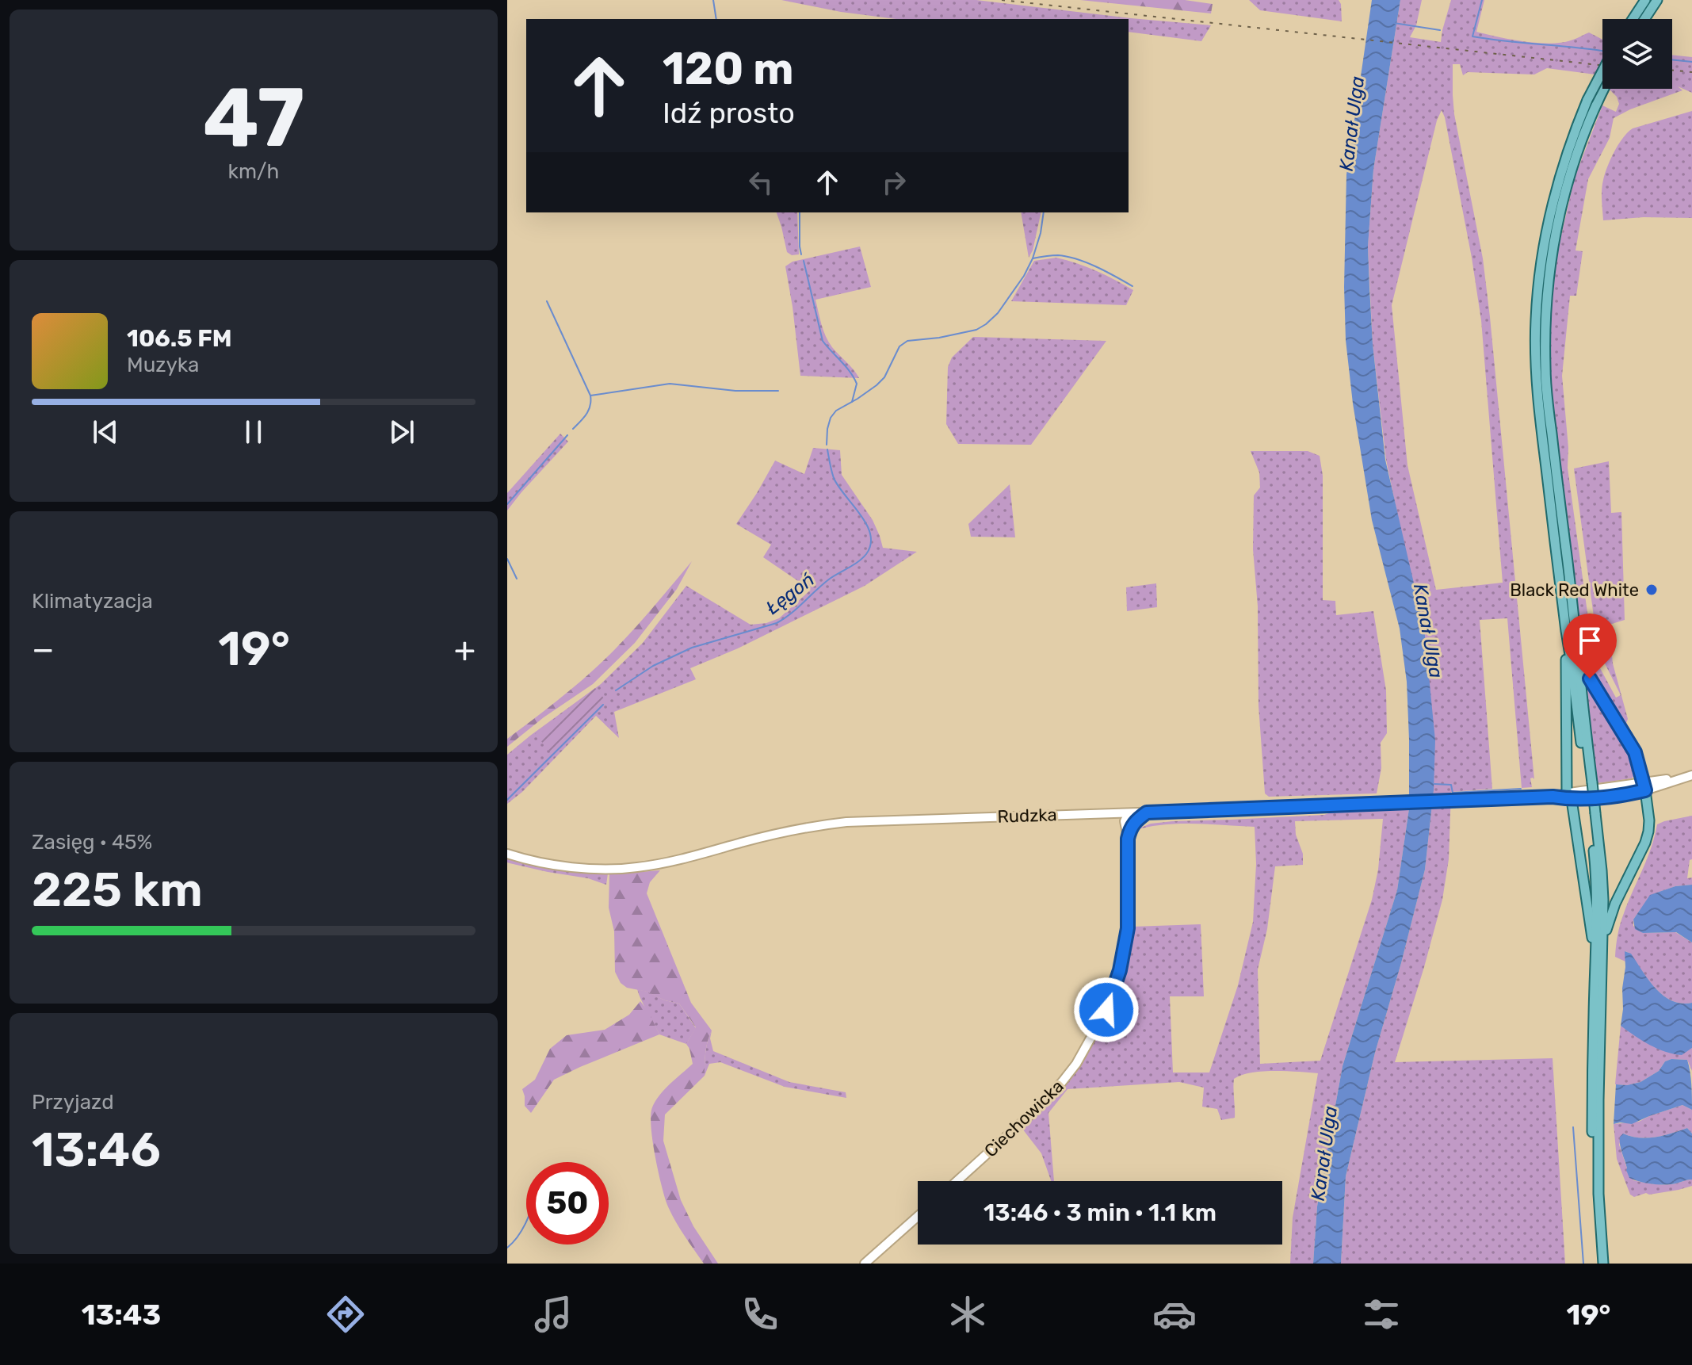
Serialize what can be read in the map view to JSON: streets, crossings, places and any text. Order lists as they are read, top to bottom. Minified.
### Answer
{"streets":{"main road":["Rudzka","Ciechowicka"]},"water":["Kanał Ulga","Łęgoń"],"places":["Black Red White"],"page":{"tile":[["47","km/h"],"Klimatyzacja",["Zasięg · 45%","225 km"],["Przyjazd","13:46"]],"turn":["120 m","Idź prosto"],"song":["106.5 FM","Muzyka"],"heat":["−","19°","+"],"limit":"50","trip":"13:46 · 3 min · 1.1 km","tabs":["13:43","19°"]}}
